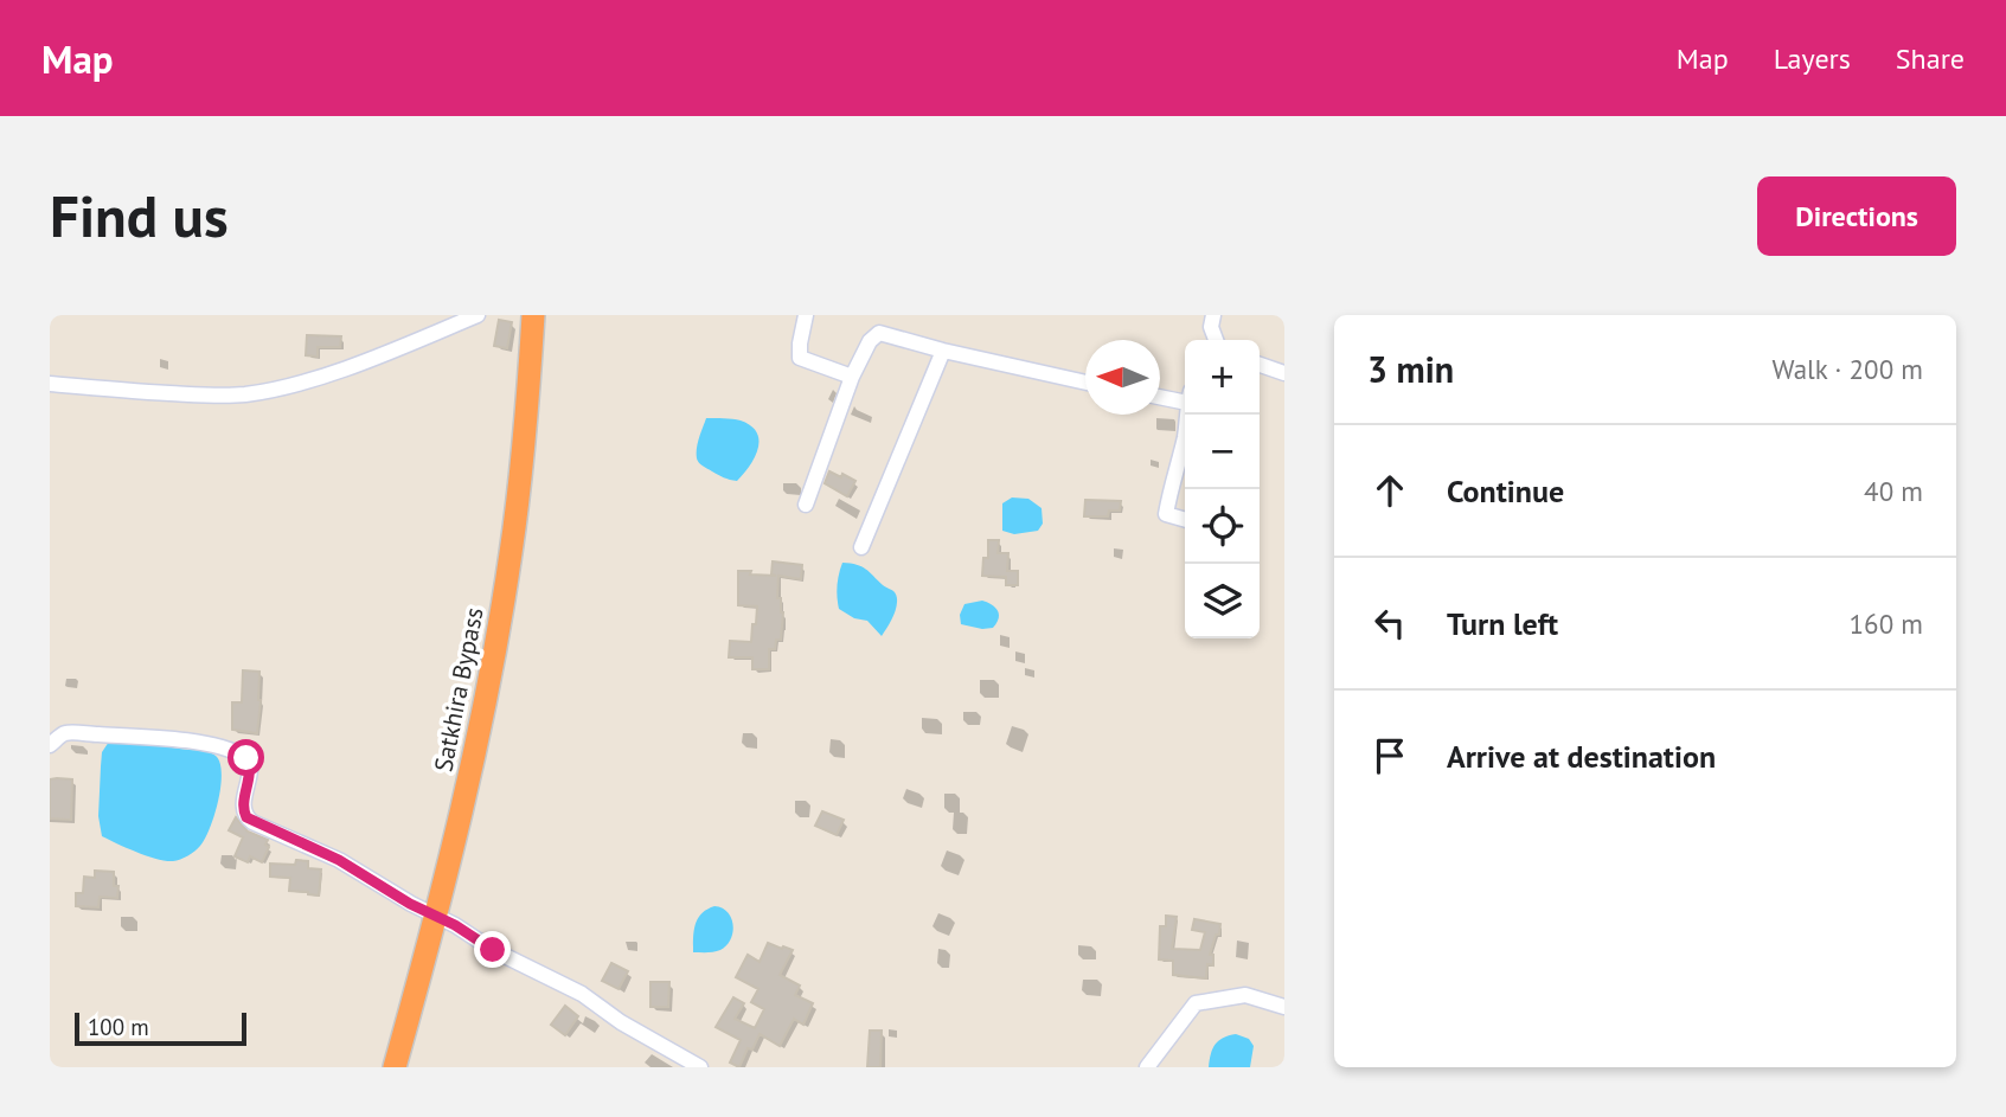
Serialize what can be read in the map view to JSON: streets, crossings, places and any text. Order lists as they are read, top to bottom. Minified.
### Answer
{"streets":{"highway":["Satkhira Bypass"]},"scale_bar":"100 m","north":"left","page":{"header":"Map","nav":["Map","Layers","Share"],"buttons":"Directions","title":"Find us","heading":["3 min","Walk · 200 m"],"map_buttons":["+","−"],"list":[["Continue","40 m"],["Turn left","160 m"],"Arrive at destination"],"scale":"100 m"}}
